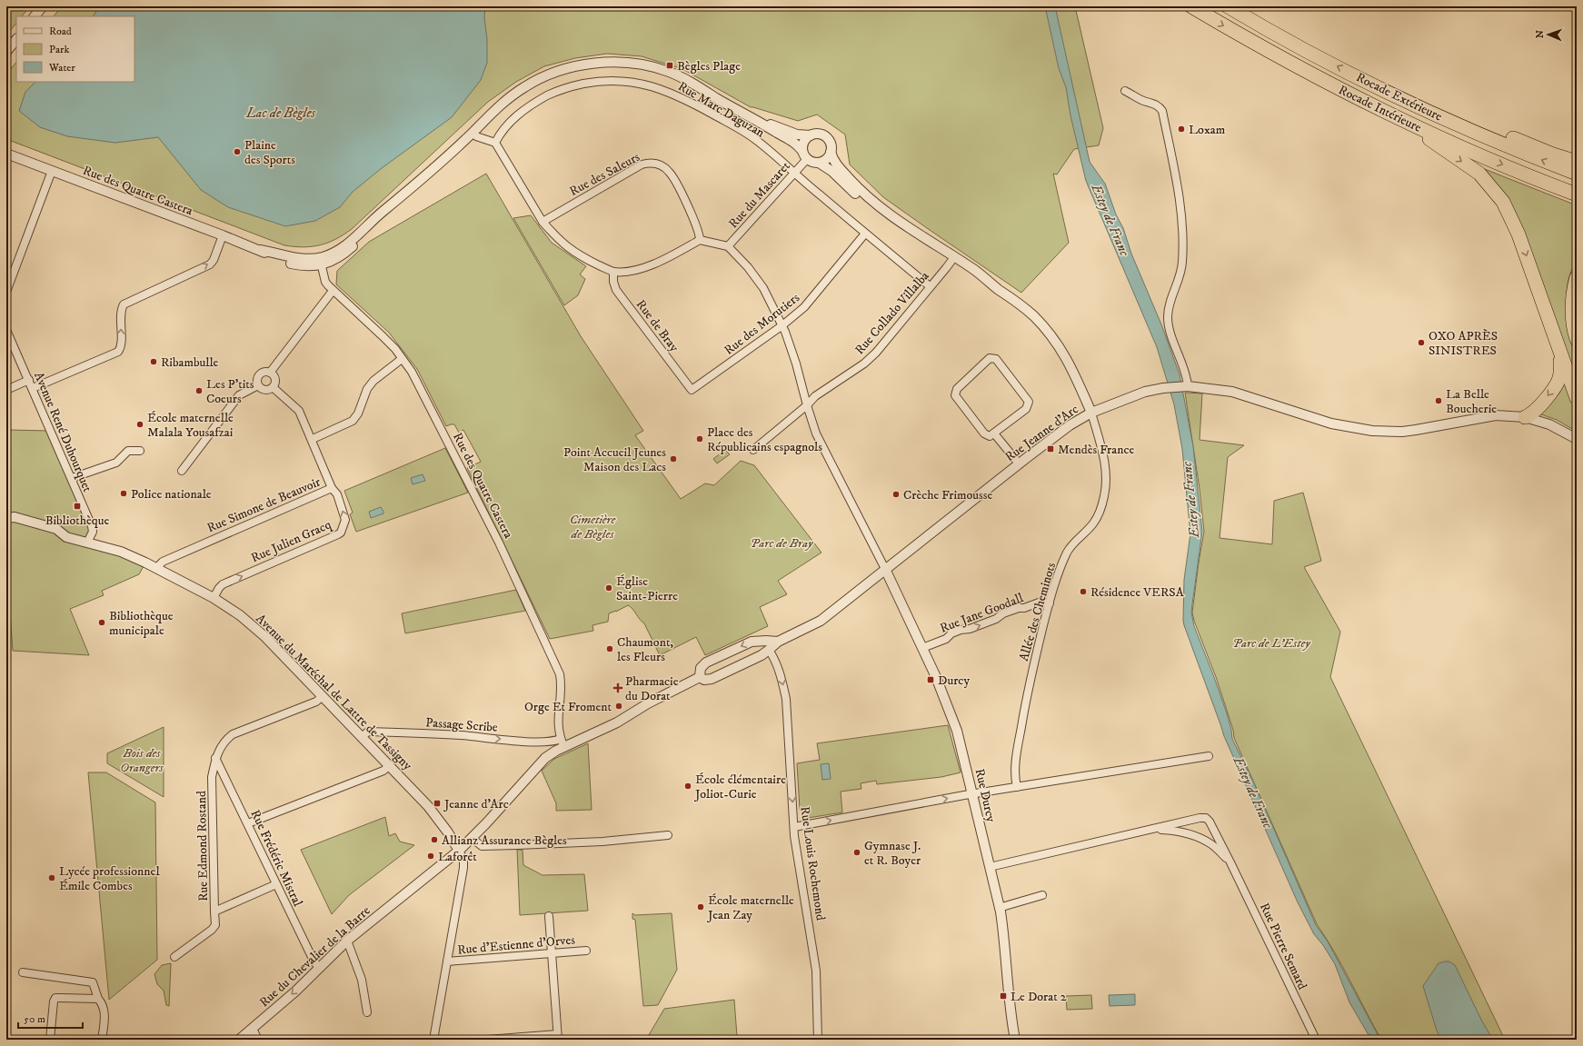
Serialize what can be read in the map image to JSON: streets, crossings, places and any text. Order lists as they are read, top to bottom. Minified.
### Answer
{"streets":{"highway":["Rocade Extérieure","Rocade Intérieure"],"street":["Rue Marc Daguzan","Rue des Saleurs","Rue des Quatre Castera","Rue du Mascaret","Rue Collado Villalba","Rue des Morutiers","Rue de Bray","Avenue René Duhourquet","Rue Jeanne d'Arc","Rue Simone de Beauvoir","Rue Julien Gracq","Allée des Cheminots","Rue Jane Goodall","Avenue du Maréchal de Lattre de Tassigny","Passage Scribe","Rue Durcy","Rue Edmond Rostand","Rue Frédéric Mistral","Rue Louis Rochemond","Rue d'Estienne d'Orves","Rue Pierre Semard","Rue du Chevalier de la Barre"]},"crossings":[["Rue Marc Daguzan","Rue du Mascaret"],["Rue Marc Daguzan","Rue Collado Villalba"],["Rue Marc Daguzan","Rue des Morutiers"],["Rue des Quatre Castera","Rue Jeanne d'Arc"],["Rue des Quatre Castera","Passage Scribe"],["Rue des Morutiers","Rue de Bray"],["Avenue René Duhourquet","Avenue du Maréchal de Lattre de Tassigny"],["Rue Jeanne d'Arc","Allée des Cheminots"],["Rue Jeanne d'Arc","Passage Scribe"],["Rue Jeanne d'Arc","Rue Durcy"],["Rue Jeanne d'Arc","Rue Louis Rochemond"],["Rue Jeanne d'Arc","Rue du Chevalier de la Barre"],["Rue Simone de Beauvoir","Rue Julien Gracq"],["Rue Simone de Beauvoir","Avenue du Maréchal de Lattre de Tassigny"],["Rue Julien Gracq","Avenue du Maréchal de Lattre de Tassigny"],["Allée des Cheminots","Rue Jane Goodall"],["Rue Jane Goodall","Rue Durcy"],["Avenue du Maréchal de Lattre de Tassigny","Passage Scribe"],["Avenue du Maréchal de Lattre de Tassigny","Rue Edmond Rostand"],["Avenue du Maréchal de Lattre de Tassigny","Rue du Chevalier de la Barre"],["Rue Durcy","Rue Pierre Semard"],["Rue Edmond Rostand","Rue Frédéric Mistral"],["Rue Frédéric Mistral","Rue du Chevalier de la Barre"]],"one_way":["Rue Julien Gracq","Rue Jane Goodall","Passage Scribe","Rue Louis Rochemond"],"water":["Lac de Bègles","Estey de Franc"],"parks":["Cimetière de Bègles","Parc de Bray","Parc de L'Estey","Bois des Orangers"],"places":{"transit":["Bègles Plage","Mendès France","Bibliothèque","Durcy","Jeanne d'Arc","Le Dorat 2"],"other":["Loxam","Plaine des Sports","OXO APRÈS SINISTRES","Ribambulle","Les P'tits Coeurs","La Belle Boucherie","École maternelle Malala Yousafzai","Place des Républicains espagnols","Point Accueil Jeunes Maison des Lacs","Police nationale","Crèche Frimousse","Église Saint-Pierre","Résidence VERSA","Bibliothèque municipale","Chaumont, les Fleurs","Orge Et Froment","École élémentaire Joliot-Curie","Allianz Assurance Bègles","Gymnase J. et R. Boyer","Laforêt","Lycée professionnel Émile Combes","École maternelle Jean Zay"],"health":["Pharmacie du Dorat"]},"legend":["Road","Park","Water"],"scale_bar":"50 m","north":"left"}
